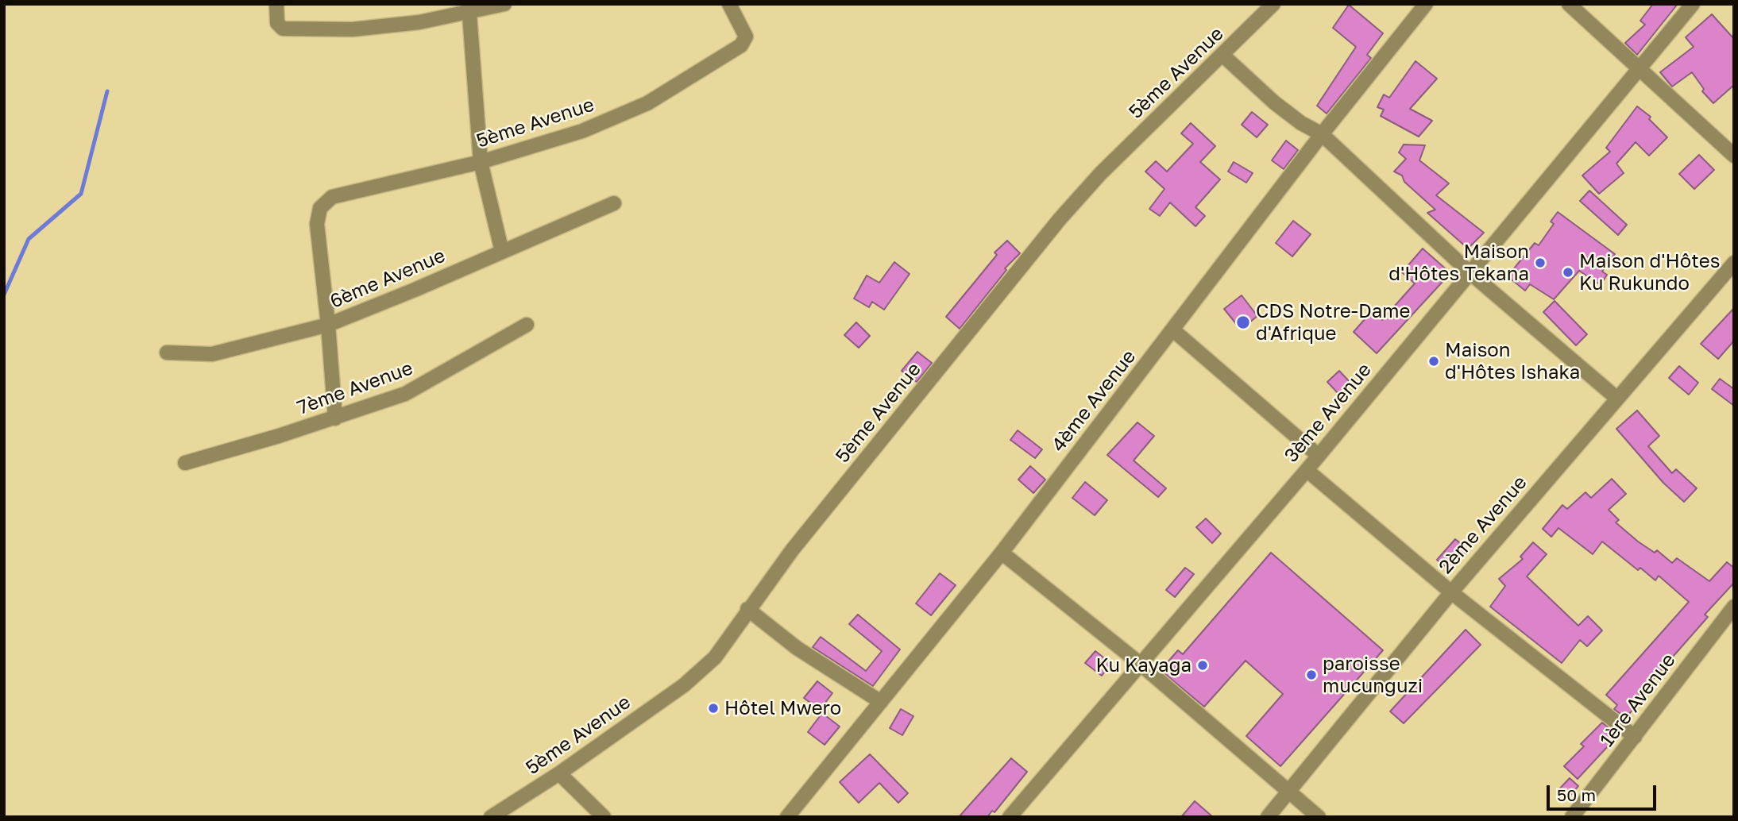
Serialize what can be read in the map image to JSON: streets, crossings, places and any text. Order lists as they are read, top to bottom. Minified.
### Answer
{"streets":{"street":["5ème Avenue","6ème Avenue","7ème Avenue","4ème Avenue","3ème Avenue","2ème Avenue","1ère Avenue"]},"crossings":[["5ème Avenue","6ème Avenue"]],"places":["Maison d'Hôtes Tekana","Maison d'Hôtes Ku Rukundo","CDS Notre-Dame d'Afrique","Maison d'Hôtes Ishaka","Ku Kayaga","paroisse mucunguzi","Hôtel Mwero"],"scale_bar":"50 m"}
